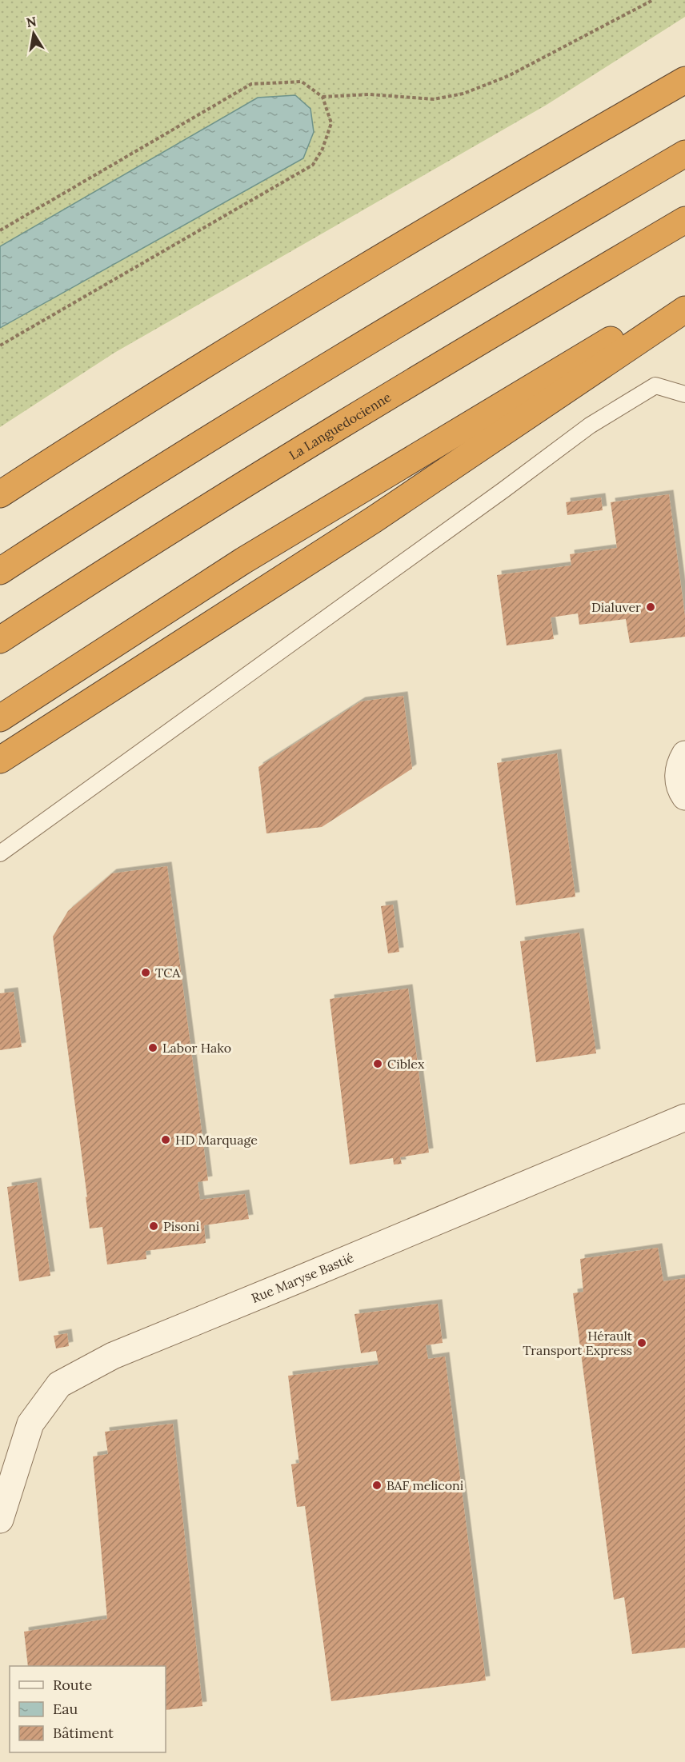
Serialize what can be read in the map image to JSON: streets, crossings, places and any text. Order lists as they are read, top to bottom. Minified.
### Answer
{"streets":{"highway":["La Languedocienne"],"street":["Rue Maryse Bastié"]},"places":["Dialuver","TCA","Labor Hako","Ciblex","HD Marquage","Pisoni","Hérault Transport Express","BAF meliconi"],"legend":["Route","Eau","Bâtiment"],"north":"top"}
